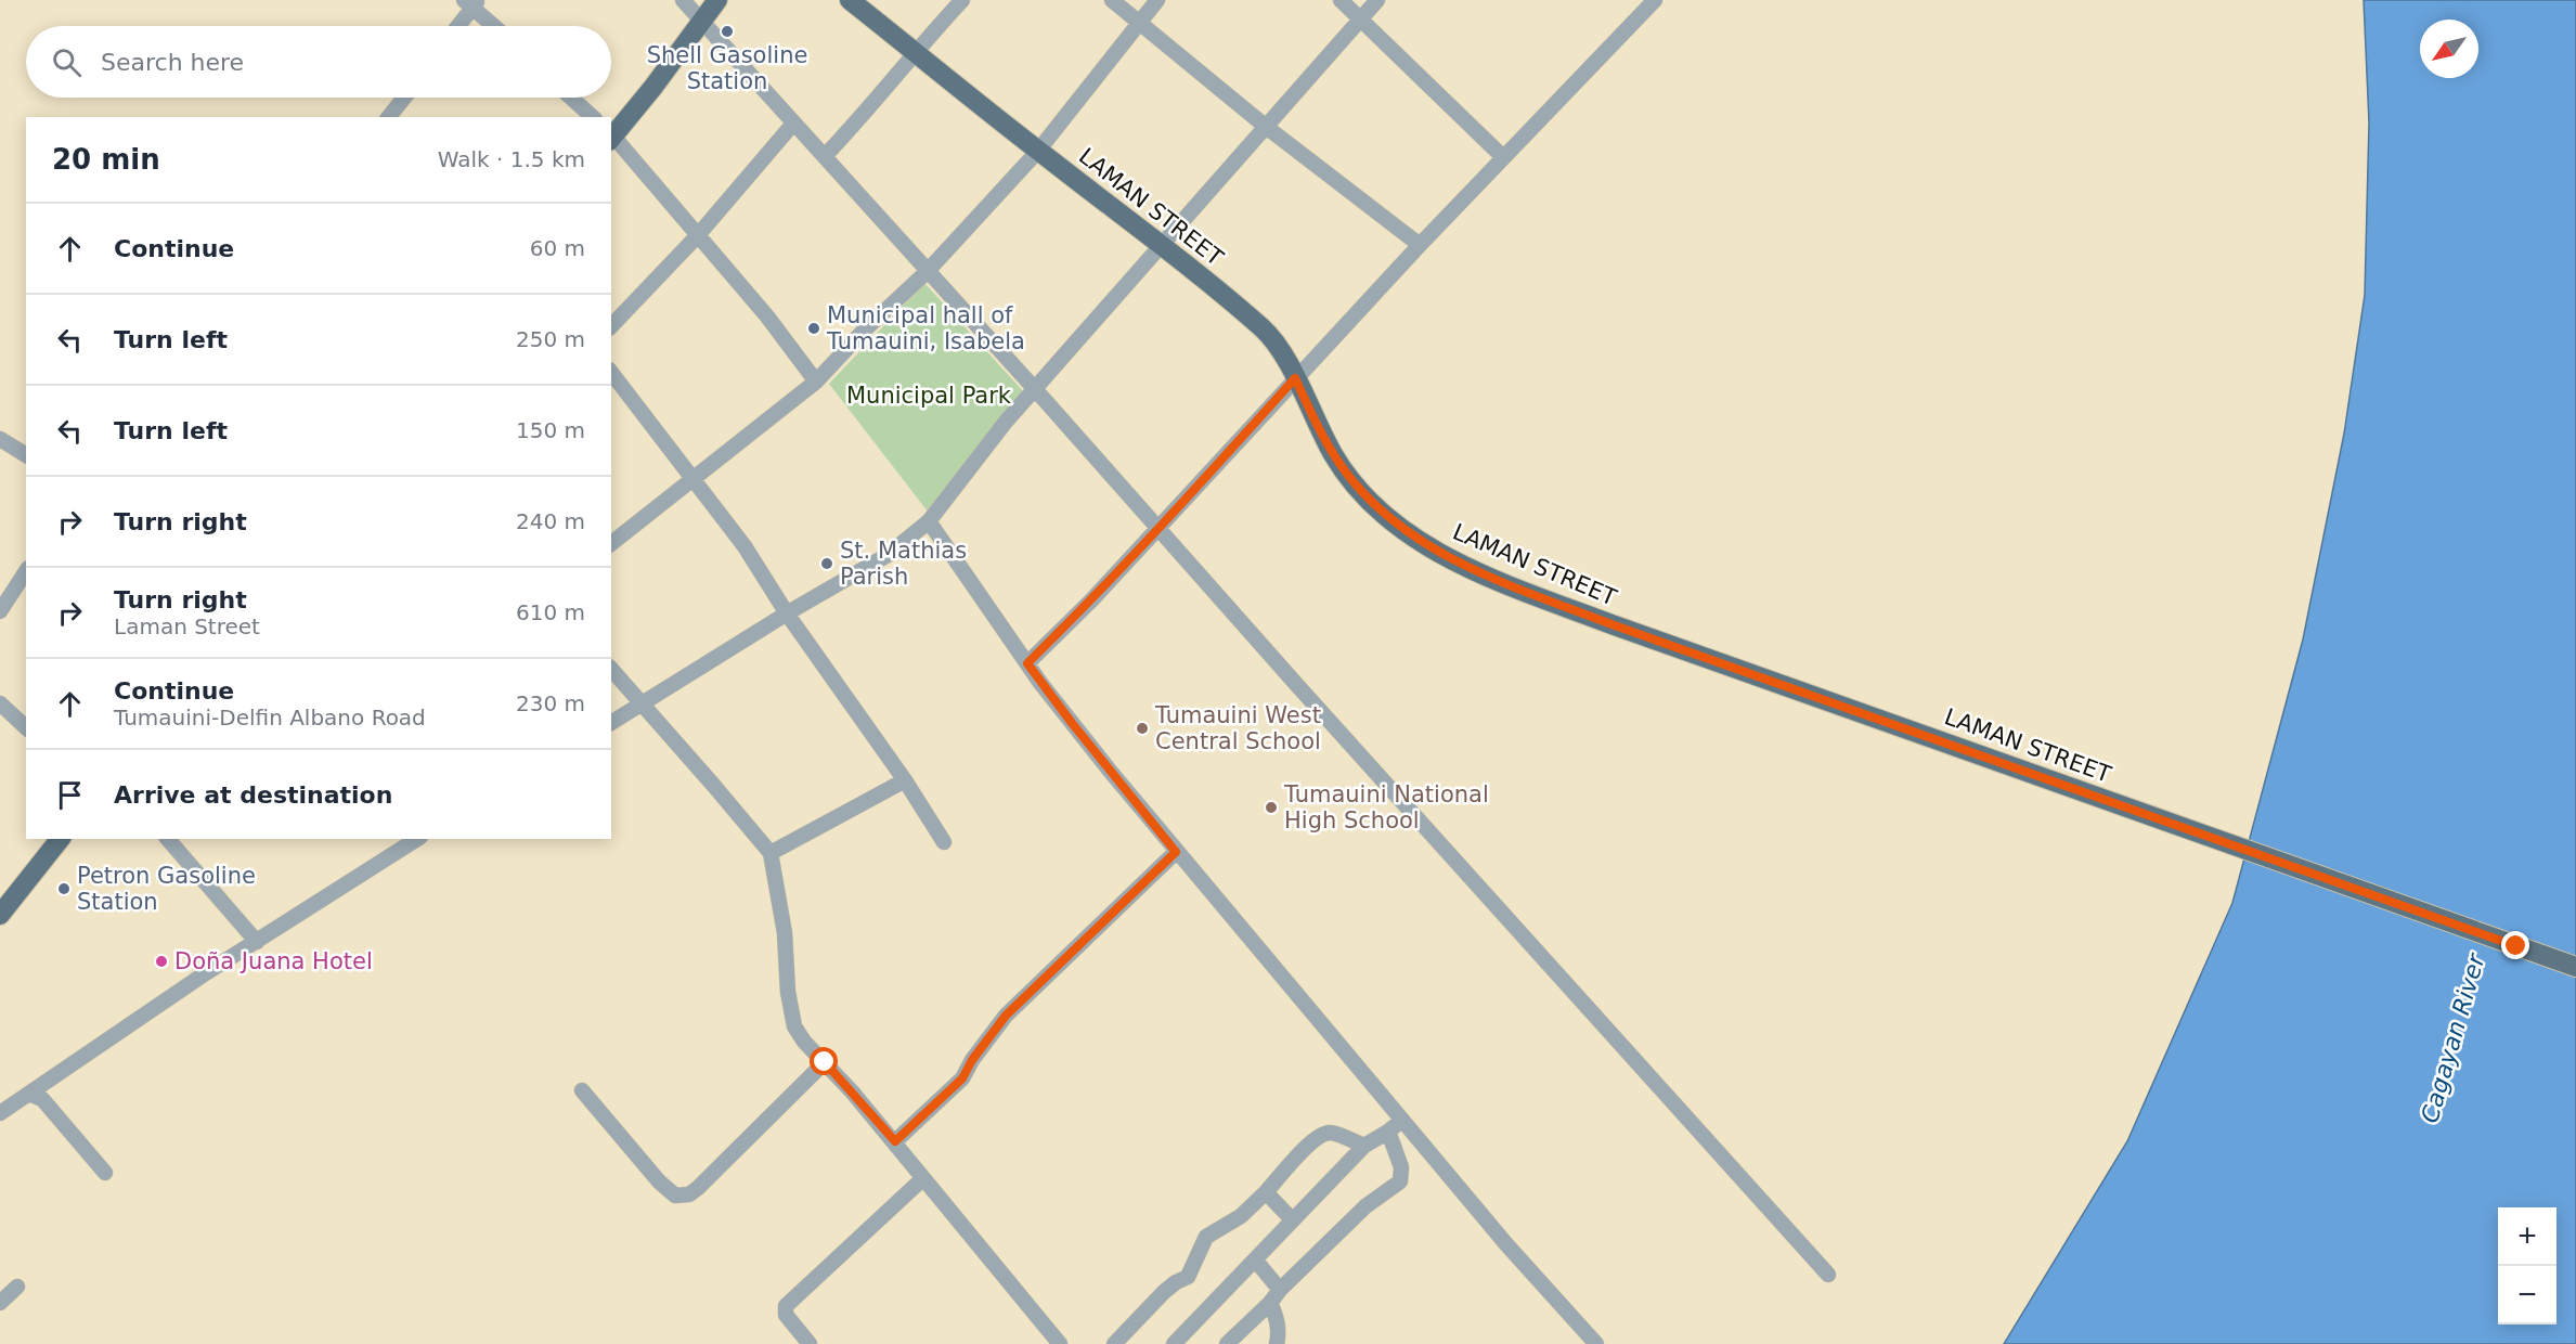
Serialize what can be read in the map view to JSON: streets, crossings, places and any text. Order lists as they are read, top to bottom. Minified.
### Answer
{"streets":{"main road":["LAMAN STREET"]},"water":["Cagayan River"],"parks":["Municipal Park"],"places":["Shell Gasoline Station","Municipal hall of Tumauini, Isabela","St. Mathias Parish","Tumauini West Central School","Tumauini National High School","Petron Gasoline Station","Doña Juana Hotel"],"north":"bottom left","page":{"search":"Search here","heading":["20 min","Walk · 1.5 km"],"list":[["Continue","60 m"],["Turn left","250 m"],["Turn left","150 m"],["Turn right","240 m"],["Turn right","Laman Street","610 m"],["Continue","Tumauini-Delfin Albano Road","230 m"],"Arrive at destination"],"map_buttons":["+","−"]}}
